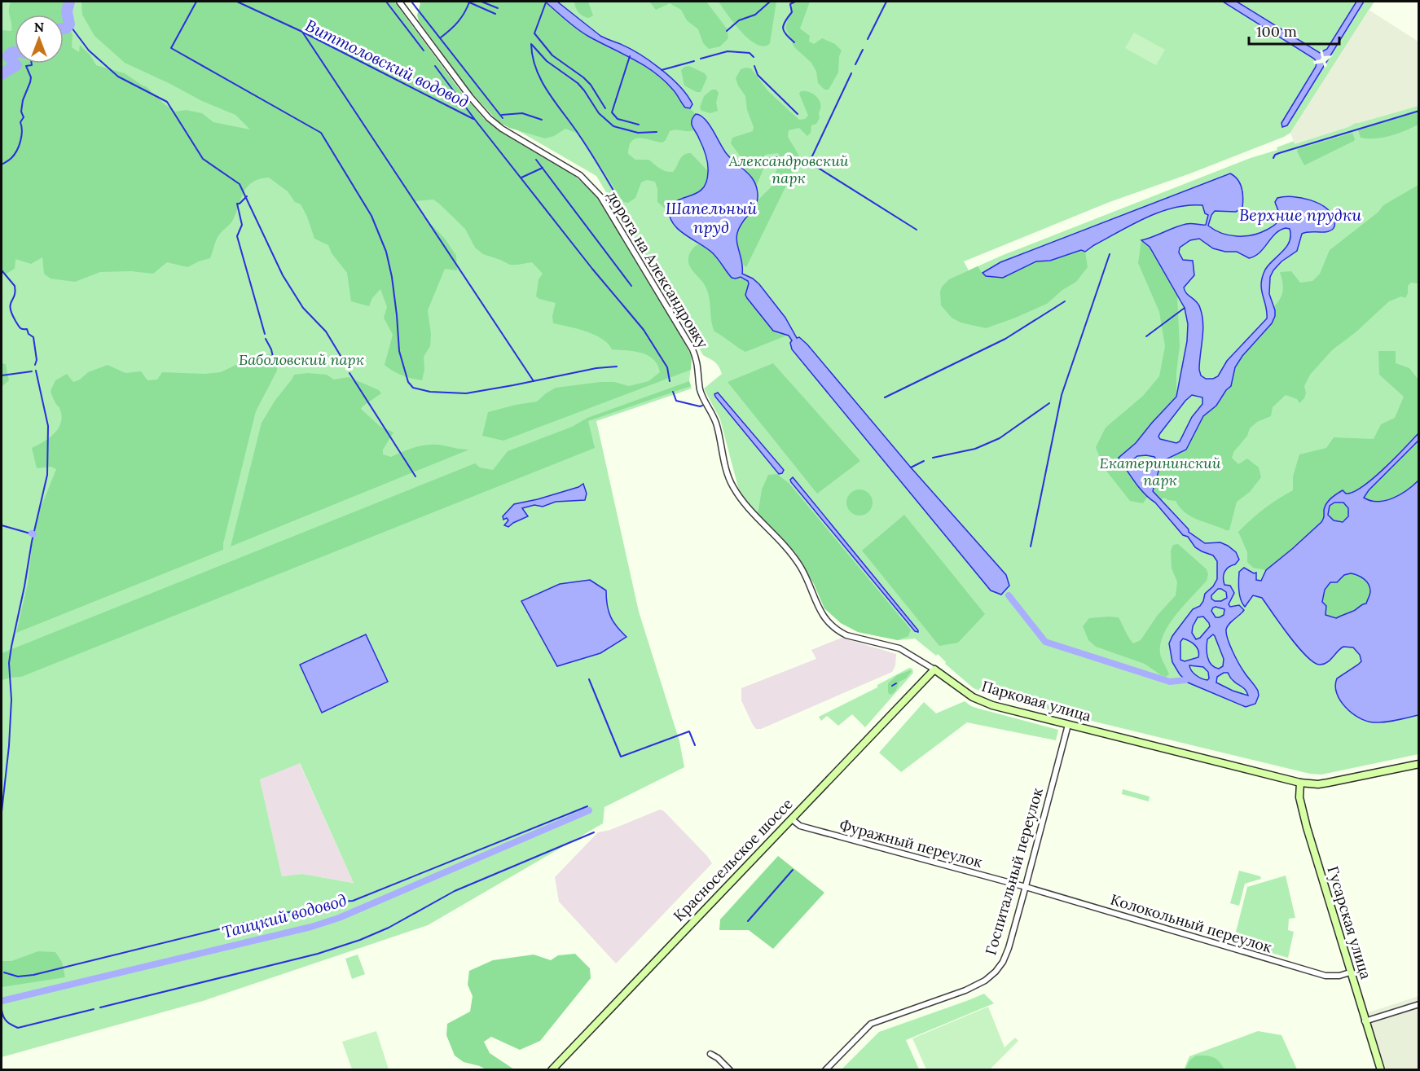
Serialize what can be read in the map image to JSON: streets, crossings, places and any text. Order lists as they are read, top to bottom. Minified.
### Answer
{"streets":{"main road":["Парковая улица","Красносельское шоссе","Гусарская улица"],"street":["дорога на Александровку","Фуражный переулок","Госпитальный переулок","Колокольный переулок"]},"crossings":[["дорога на Александровку","Парковая улица"],["Парковая улица","Красносельское шоссе"],["Парковая улица","Госпитальный переулок"],["Парковая улица","Гусарская улица"],["Фуражный переулок","Красносельское шоссе"],["Фуражный переулок","Госпитальный переулок"],["Фуражный переулок","Колокольный переулок"],["Госпитальный переулок","Колокольный переулок"],["Гусарская улица","Колокольный переулок"]],"water":["Виттоловский водовод","Шапельный пруд","Верхние прудки","Таицкий водовод"],"parks":["Александровский парк","Баболовский парк","Екатерининский парк"],"scale_bar":"100 m","north":"top"}
